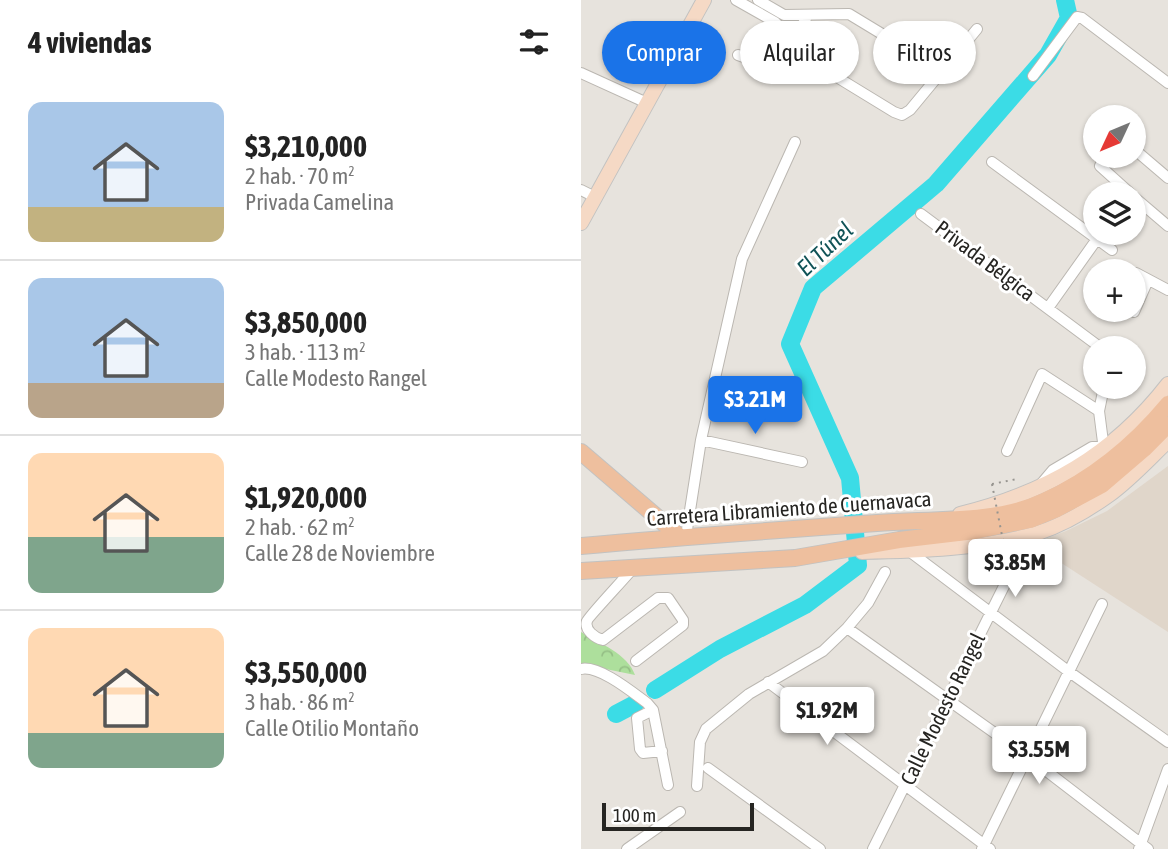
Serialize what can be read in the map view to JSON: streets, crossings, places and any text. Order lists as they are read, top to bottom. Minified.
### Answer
{"streets":{"highway":["Carretera Libramiento de Cuernavaca"],"street":["Privada Bélgica","Calle Modesto Rangel"]},"water":["El Túnel"],"scale_bar":"100 m","north":"bottom left","page":{"heading":"4 viviendas","chip":["Comprar","Alquilar","Filtros"],"list":[{"name":"$3,210,000","note":"2 hab. · 70 m² · Privada Camelina"},{"name":"$3,850,000","note":"3 hab. · 113 m² · Calle Modesto Rangel"},{"name":"$1,920,000","note":"2 hab. · 62 m² · Calle 28 de Noviembre"},{"name":"$3,550,000","note":"3 hab. · 86 m² · Calle Otilio Montaño"}],"map_buttons":["+","−"],"price":["$3.21M","$3.85M","$1.92M","$3.55M"],"scale":"100 m"}}
